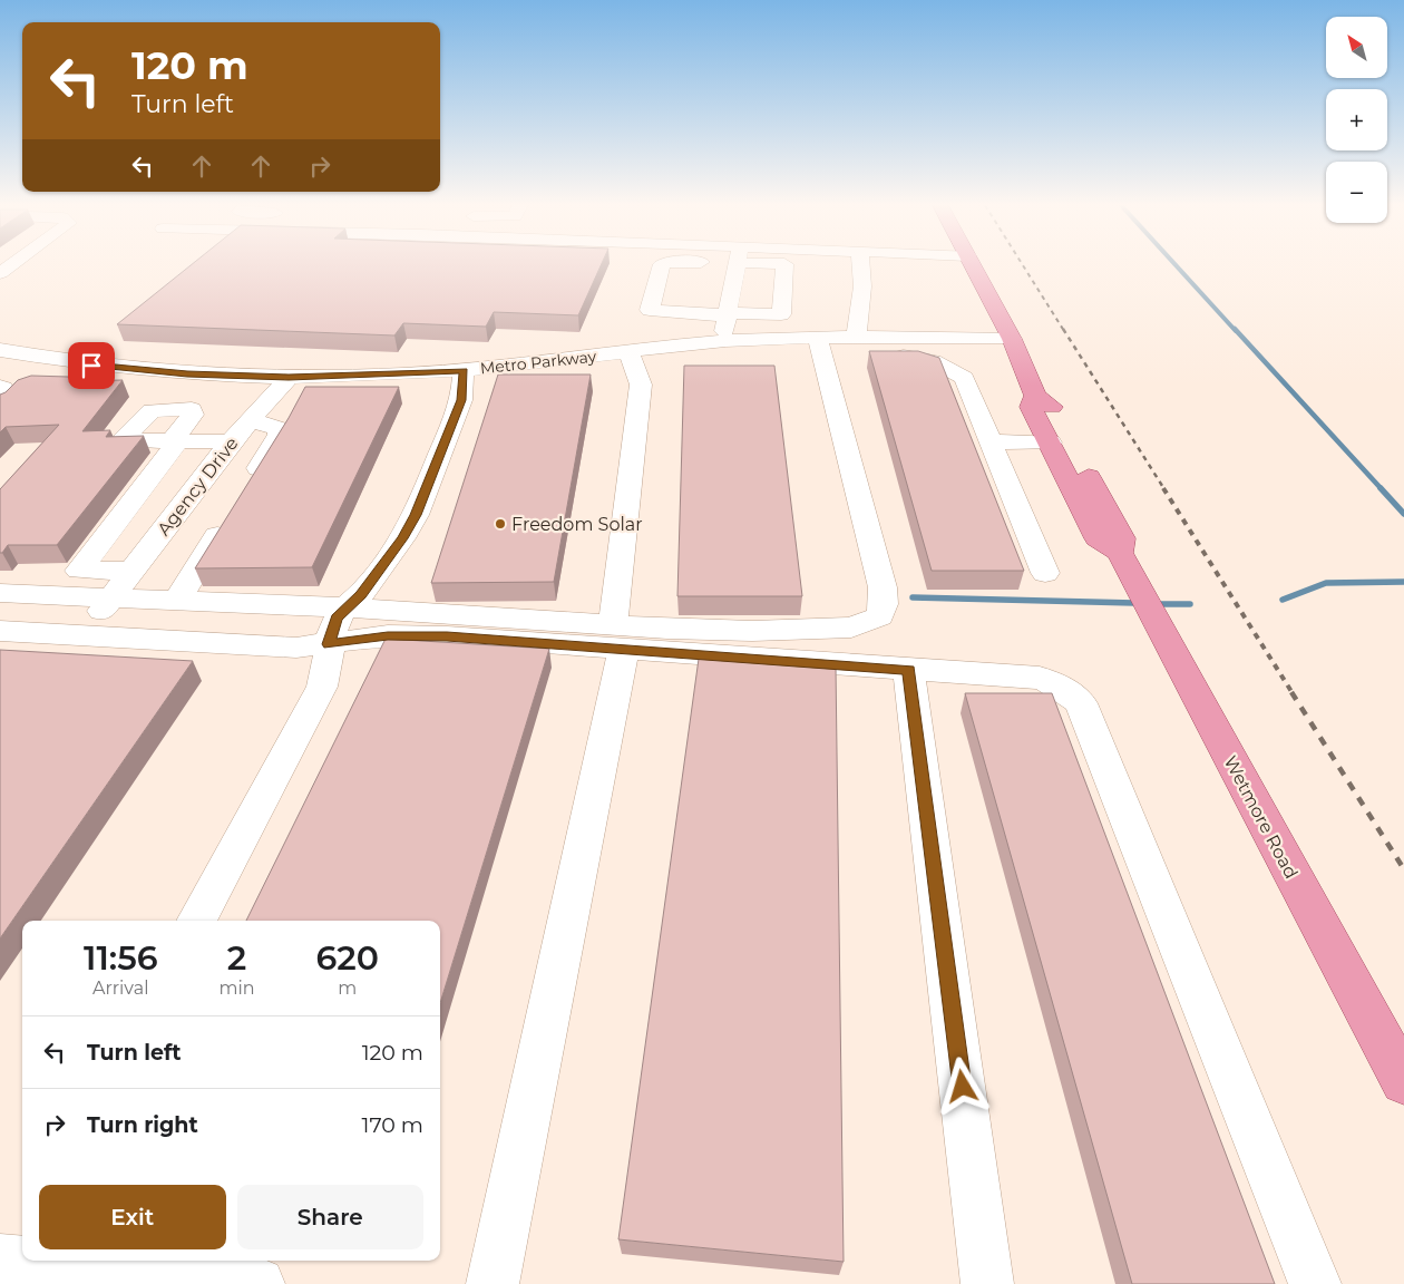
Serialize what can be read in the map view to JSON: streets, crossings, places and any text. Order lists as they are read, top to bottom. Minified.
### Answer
{"streets":{"main road":["Wetmore Road"],"street":["Metro Parkway","Agency Drive"]},"crossings":[["Metro Parkway","Agency Drive"],["Metro Parkway","Wetmore Road"]],"places":["Freedom Solar"],"north":"top left","page":{"map_buttons":["+","−"],"turn":["120 m","Turn left"],"eta":["11:56","Arrival","2","min","620","m"],"list":[{"name":"Turn left","value":"120 m"},{"name":"Turn right","value":"170 m"}],"buttons":["Exit","Share"]}}
